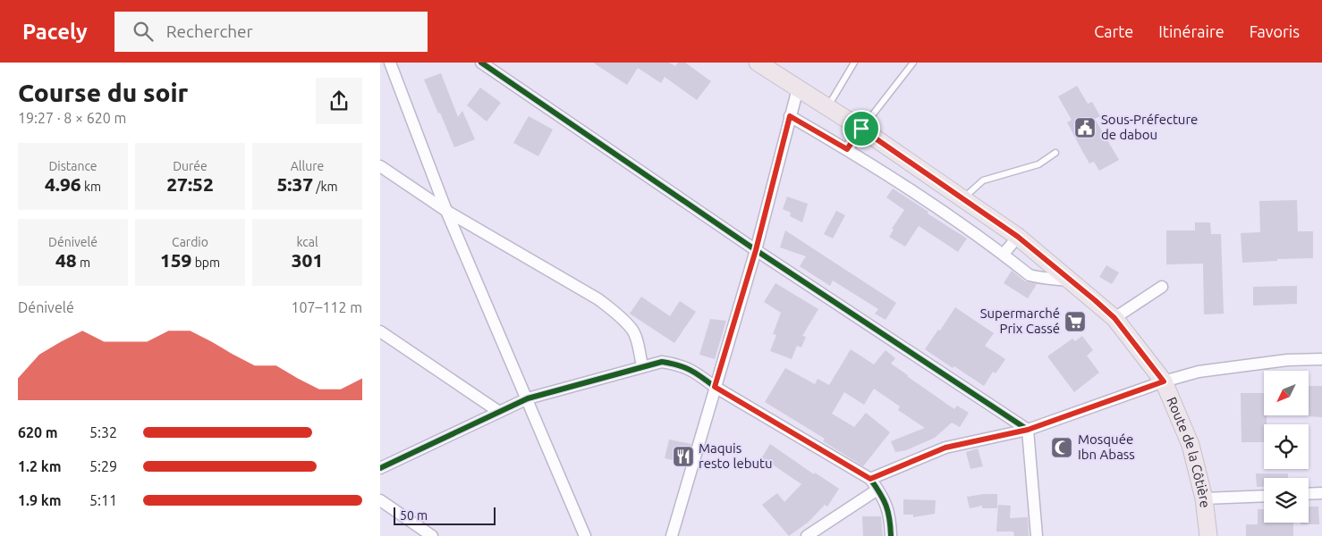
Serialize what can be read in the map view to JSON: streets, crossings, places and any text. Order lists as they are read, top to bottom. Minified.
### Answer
{"streets":{"main road":["Route de la Côtière"]},"places":{"public building":["Sous-Préfecture de dabou"],"supermarket":["Supermarché Prix Cassé"],"mosque":["Mosquée Ibn Abass"],"restaurant":["Maquis resto lebutu"]},"scale_bar":"50 m","north":"bottom left","page":{"header":"Pacely","search":"Rechercher","nav":["Carte","Itinéraire","Favoris"],"heading":["Course du soir","19:27 · 8 × 620 m"],"stats":[["Distance","4.96 km"],["Durée","27:52"],["Allure","5:37 /km"],["Dénivelé","48 m"],["Cardio","159 bpm"],["kcal","301"]],"chart":["Dénivelé","107–112 m"],"list":[{"name":"620 m","note":"5:32"},{"name":"1.2 km","note":"5:29"},{"name":"1.9 km","note":"5:11"}],"scale":"50 m"}}
